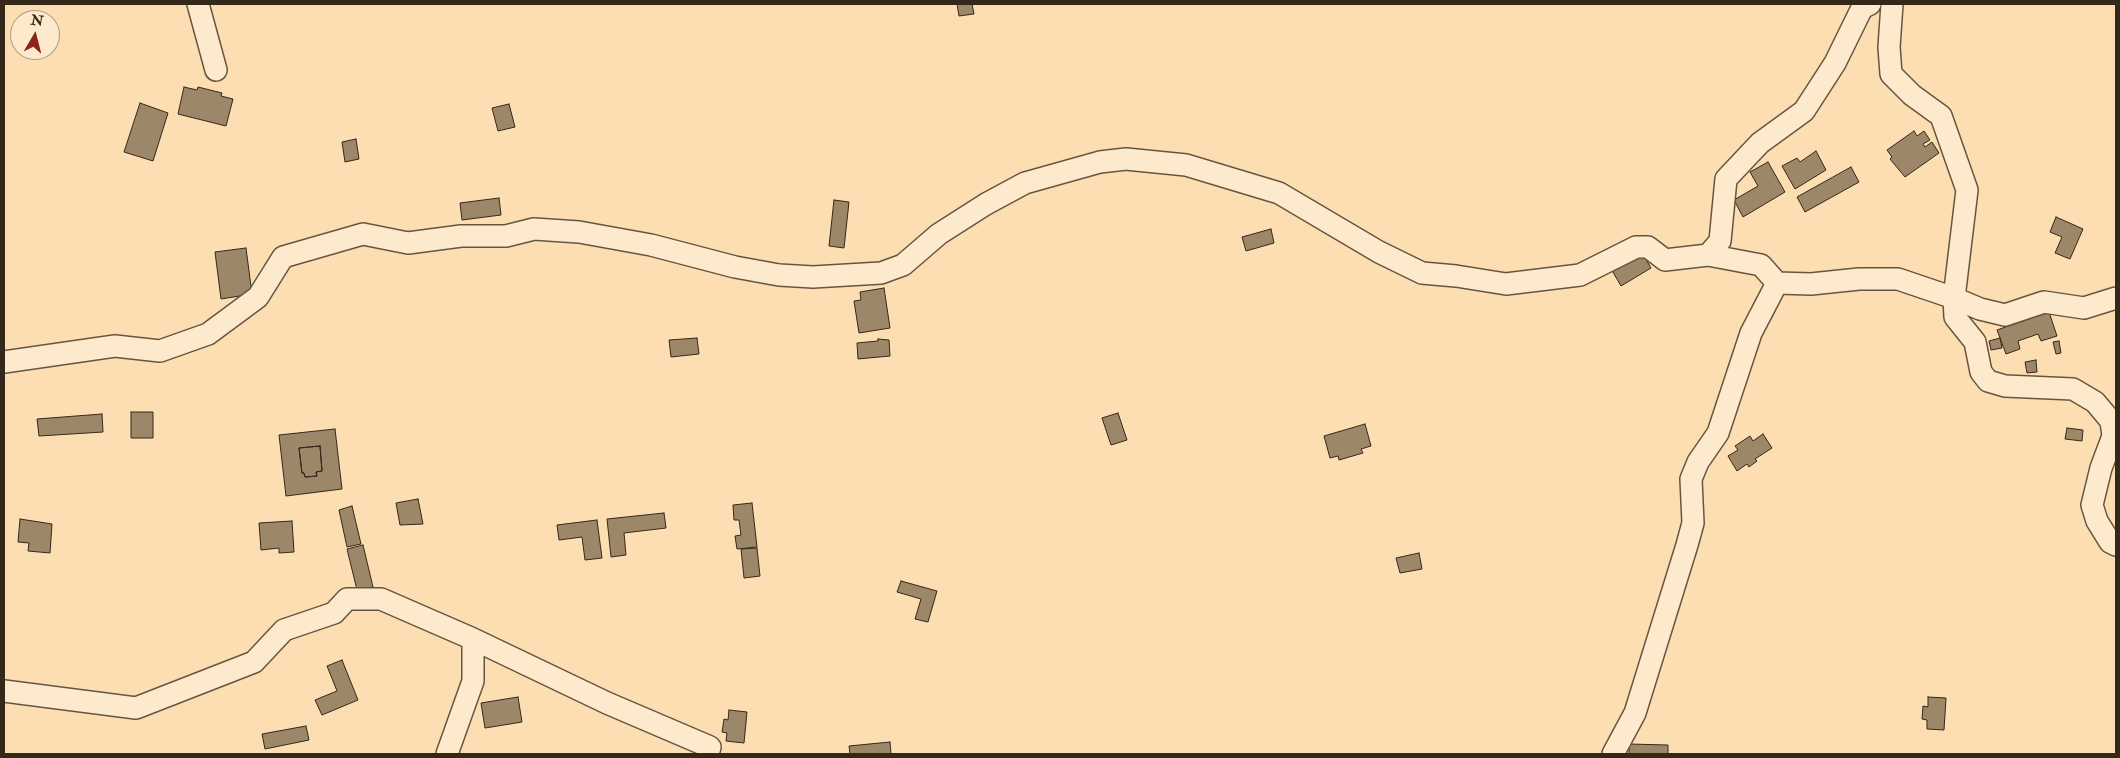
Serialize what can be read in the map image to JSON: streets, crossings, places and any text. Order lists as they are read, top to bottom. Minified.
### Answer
{"north":"top"}
